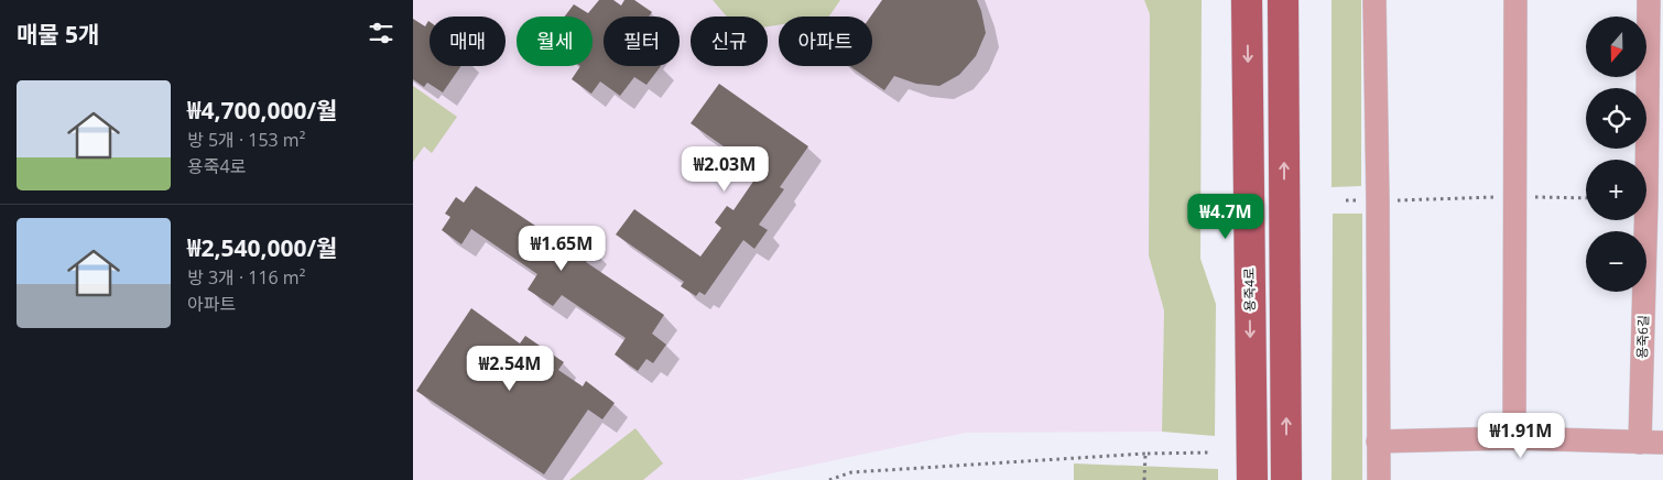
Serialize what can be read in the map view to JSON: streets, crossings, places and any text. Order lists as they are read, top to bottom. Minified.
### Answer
{"streets":{"main road":["용죽4로"],"street":["용죽6길"]},"north":"bottom","page":{"heading":"매물 5개","map_buttons":["+","−"],"chip":["매매","월세","필터","신규","아파트"],"list":[{"name":"₩4,700,000/월","note":"방 5개 · 153 m² · 용죽4로"},{"name":"₩2,540,000/월","note":"방 3개 · 116 m² · 아파트"}],"price":["₩2.03M","₩4.7M","₩1.65M","₩2.54M","₩1.91M"]}}
